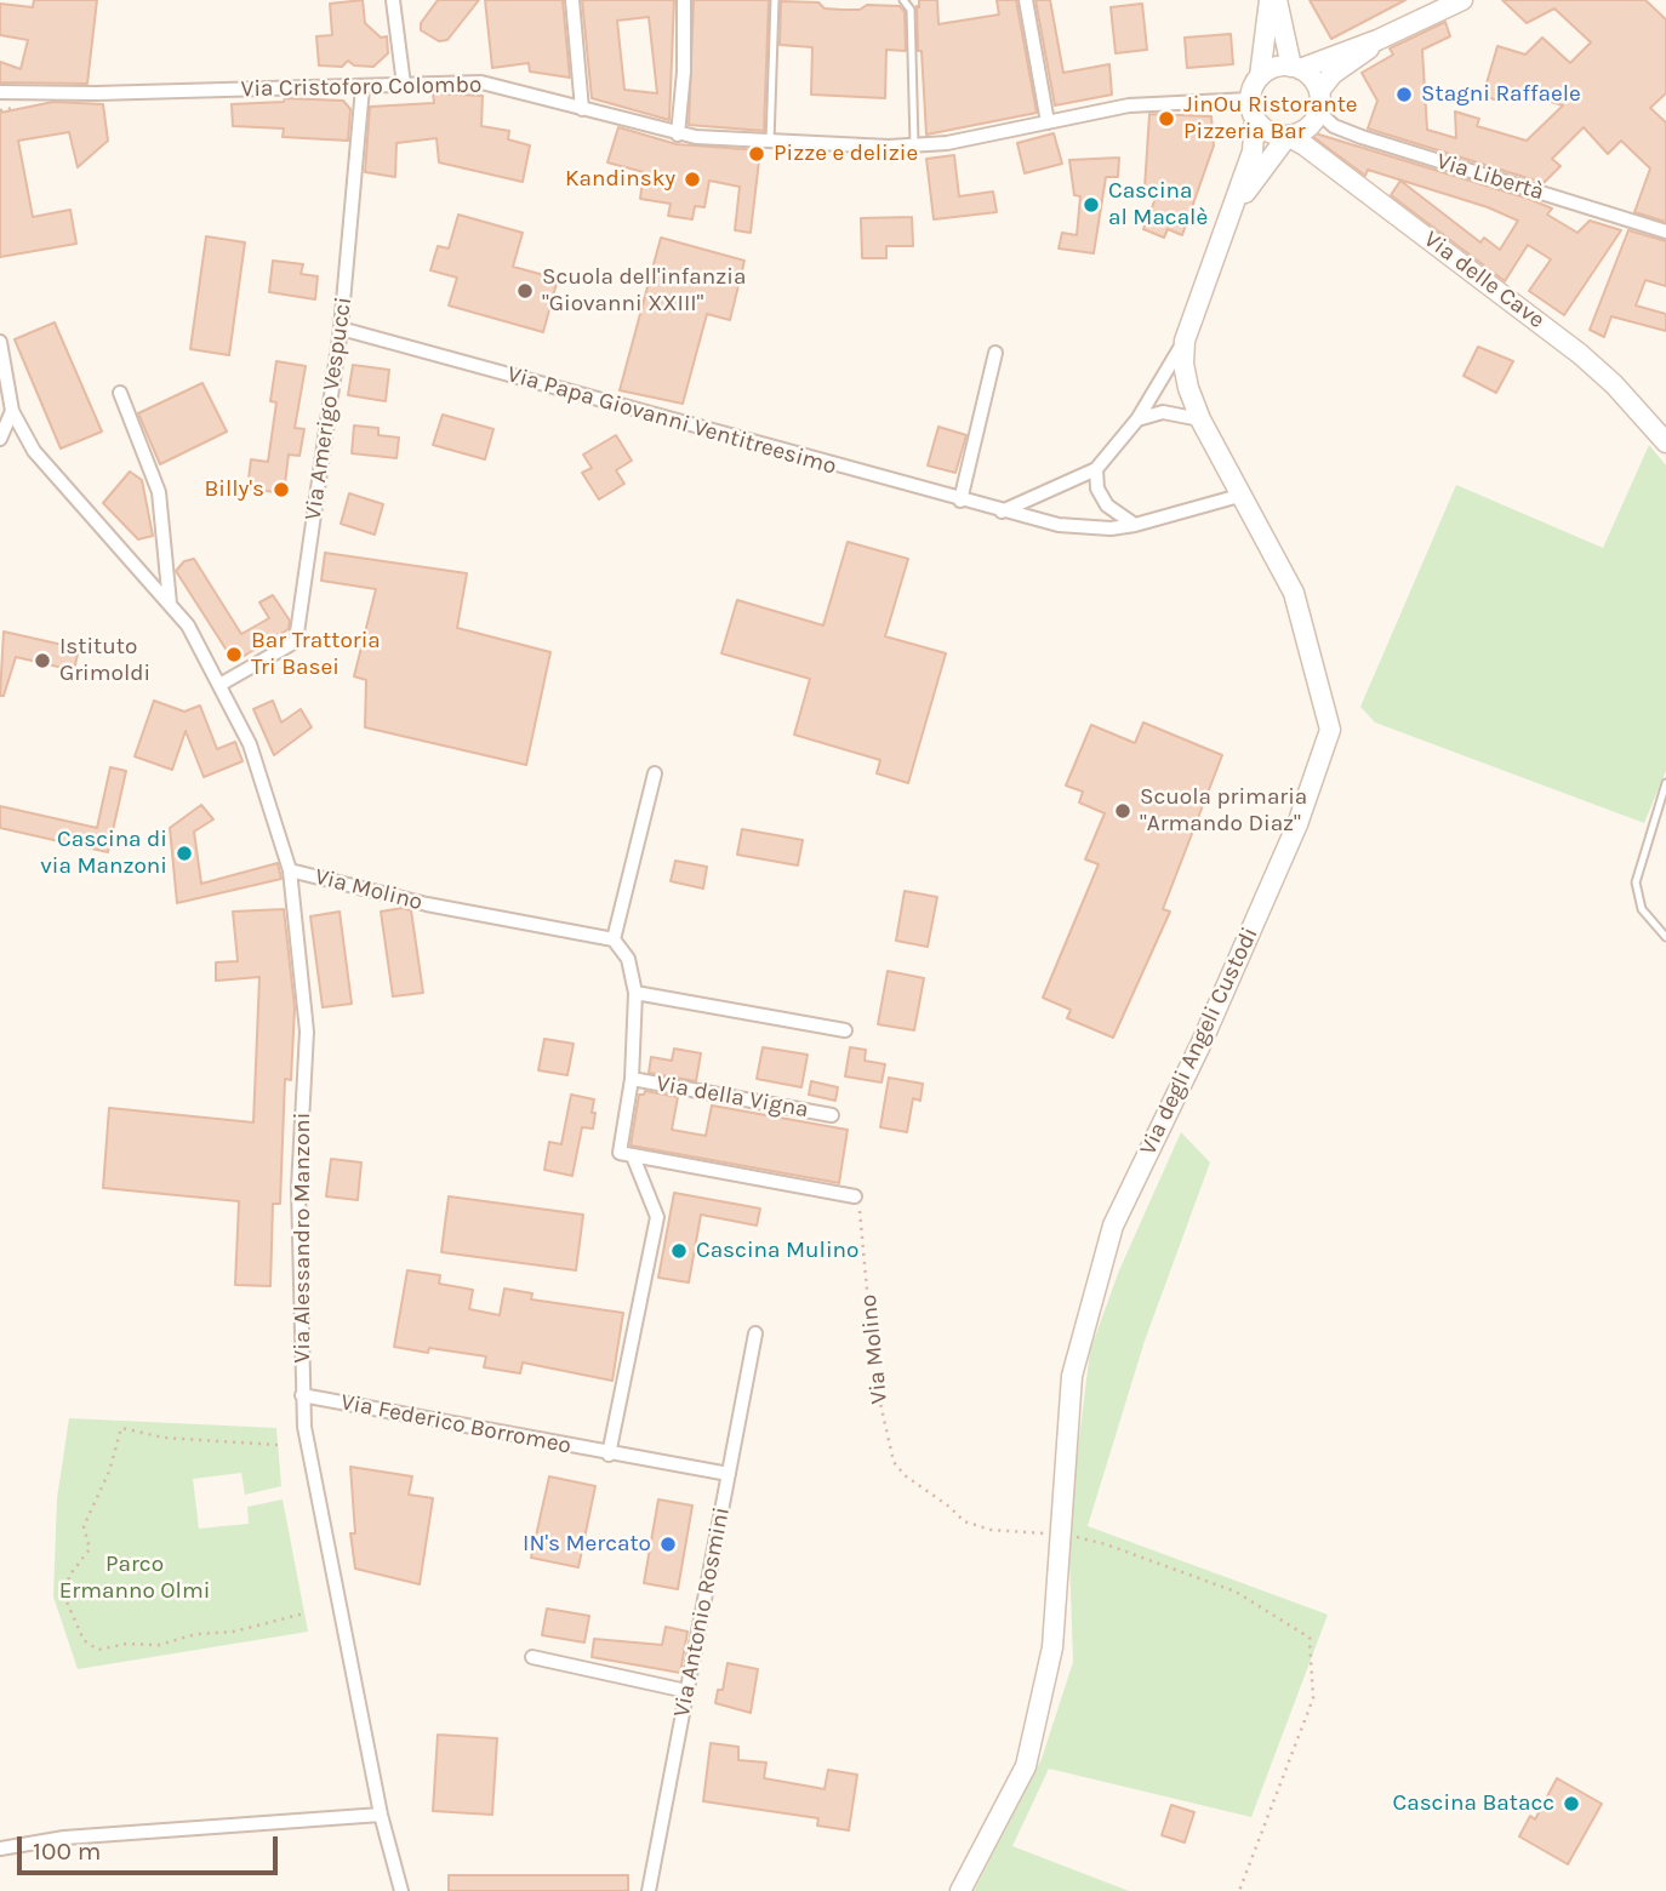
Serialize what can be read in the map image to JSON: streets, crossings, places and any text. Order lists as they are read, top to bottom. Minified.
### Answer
{"streets":{"street":["Via Cristoforo Colombo","Via Libertà","Via delle Cave","Via Amerigo Vespucci","Via Papa Giovanni Ventitreesimo","Via Molino","Via degli Angeli Custodi","Via della Vigna","Via Alessandro Manzoni","Via Federico Borromeo","Via Antonio Rosmini"]},"crossings":[["Via Cristoforo Colombo","Via Libertà"],["Via Cristoforo Colombo","Via delle Cave"],["Via Cristoforo Colombo","Via Amerigo Vespucci"],["Via Cristoforo Colombo","Via degli Angeli Custodi"],["Via Libertà","Via delle Cave"],["Via Libertà","Via degli Angeli Custodi"],["Via delle Cave","Via degli Angeli Custodi"],["Via Amerigo Vespucci","Via Papa Giovanni Ventitreesimo"],["Via Amerigo Vespucci","Via Alessandro Manzoni"],["Via Papa Giovanni Ventitreesimo","Via degli Angeli Custodi"],["Via Molino","Via degli Angeli Custodi"],["Via Molino","Via Alessandro Manzoni"],["Via Alessandro Manzoni","Via Federico Borromeo"],["Via Federico Borromeo","Via Antonio Rosmini"]],"parks":["Parco Ermanno Olmi"],"places":["Stagni Raffaele","JinOu Ristorante Pizzeria Bar","Pizze e delizie","Kandinsky","Cascina al Macalè","Scuola dell'infanzia \"Giovanni XXIII\"","Billy's","Bar Trattoria Tri Basei","Istituto Grimoldi","Scuola primaria \"Armando Diaz\"","Cascina di via Manzoni","Cascina Mulino","IN's Mercato","Cascina Batacc"],"scale_bar":"100 m"}
